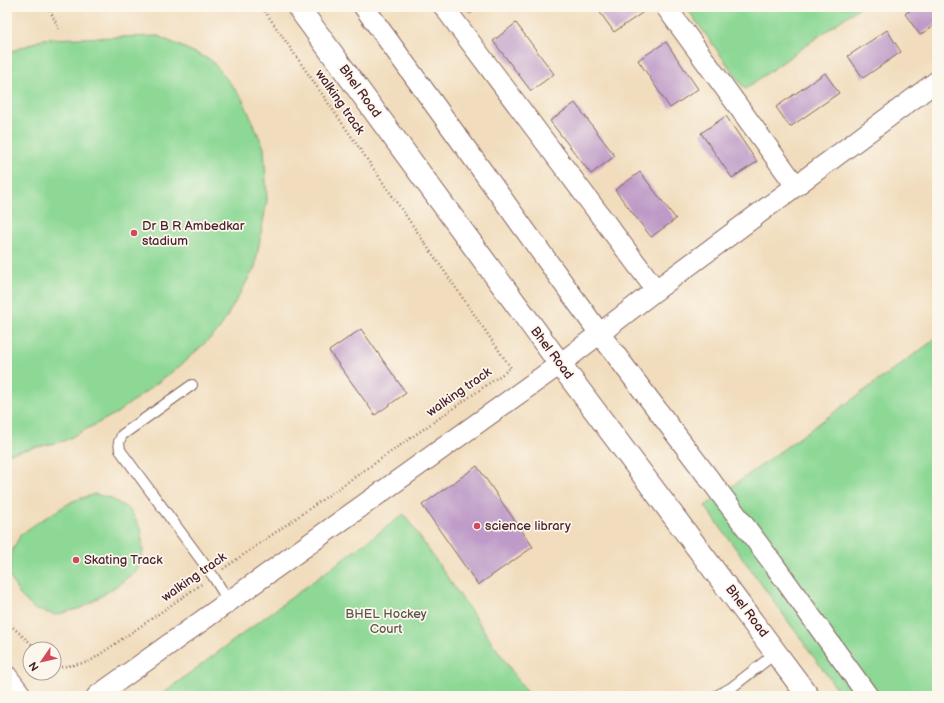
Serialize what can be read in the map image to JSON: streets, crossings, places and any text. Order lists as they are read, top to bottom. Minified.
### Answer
{"streets":{"street":["Bhel Road"],"path":["walking track"]},"parks":["BHEL Hockey Court"],"places":["Dr B R Ambedkar stadium","science library","Skating Track"],"north":"bottom left"}
